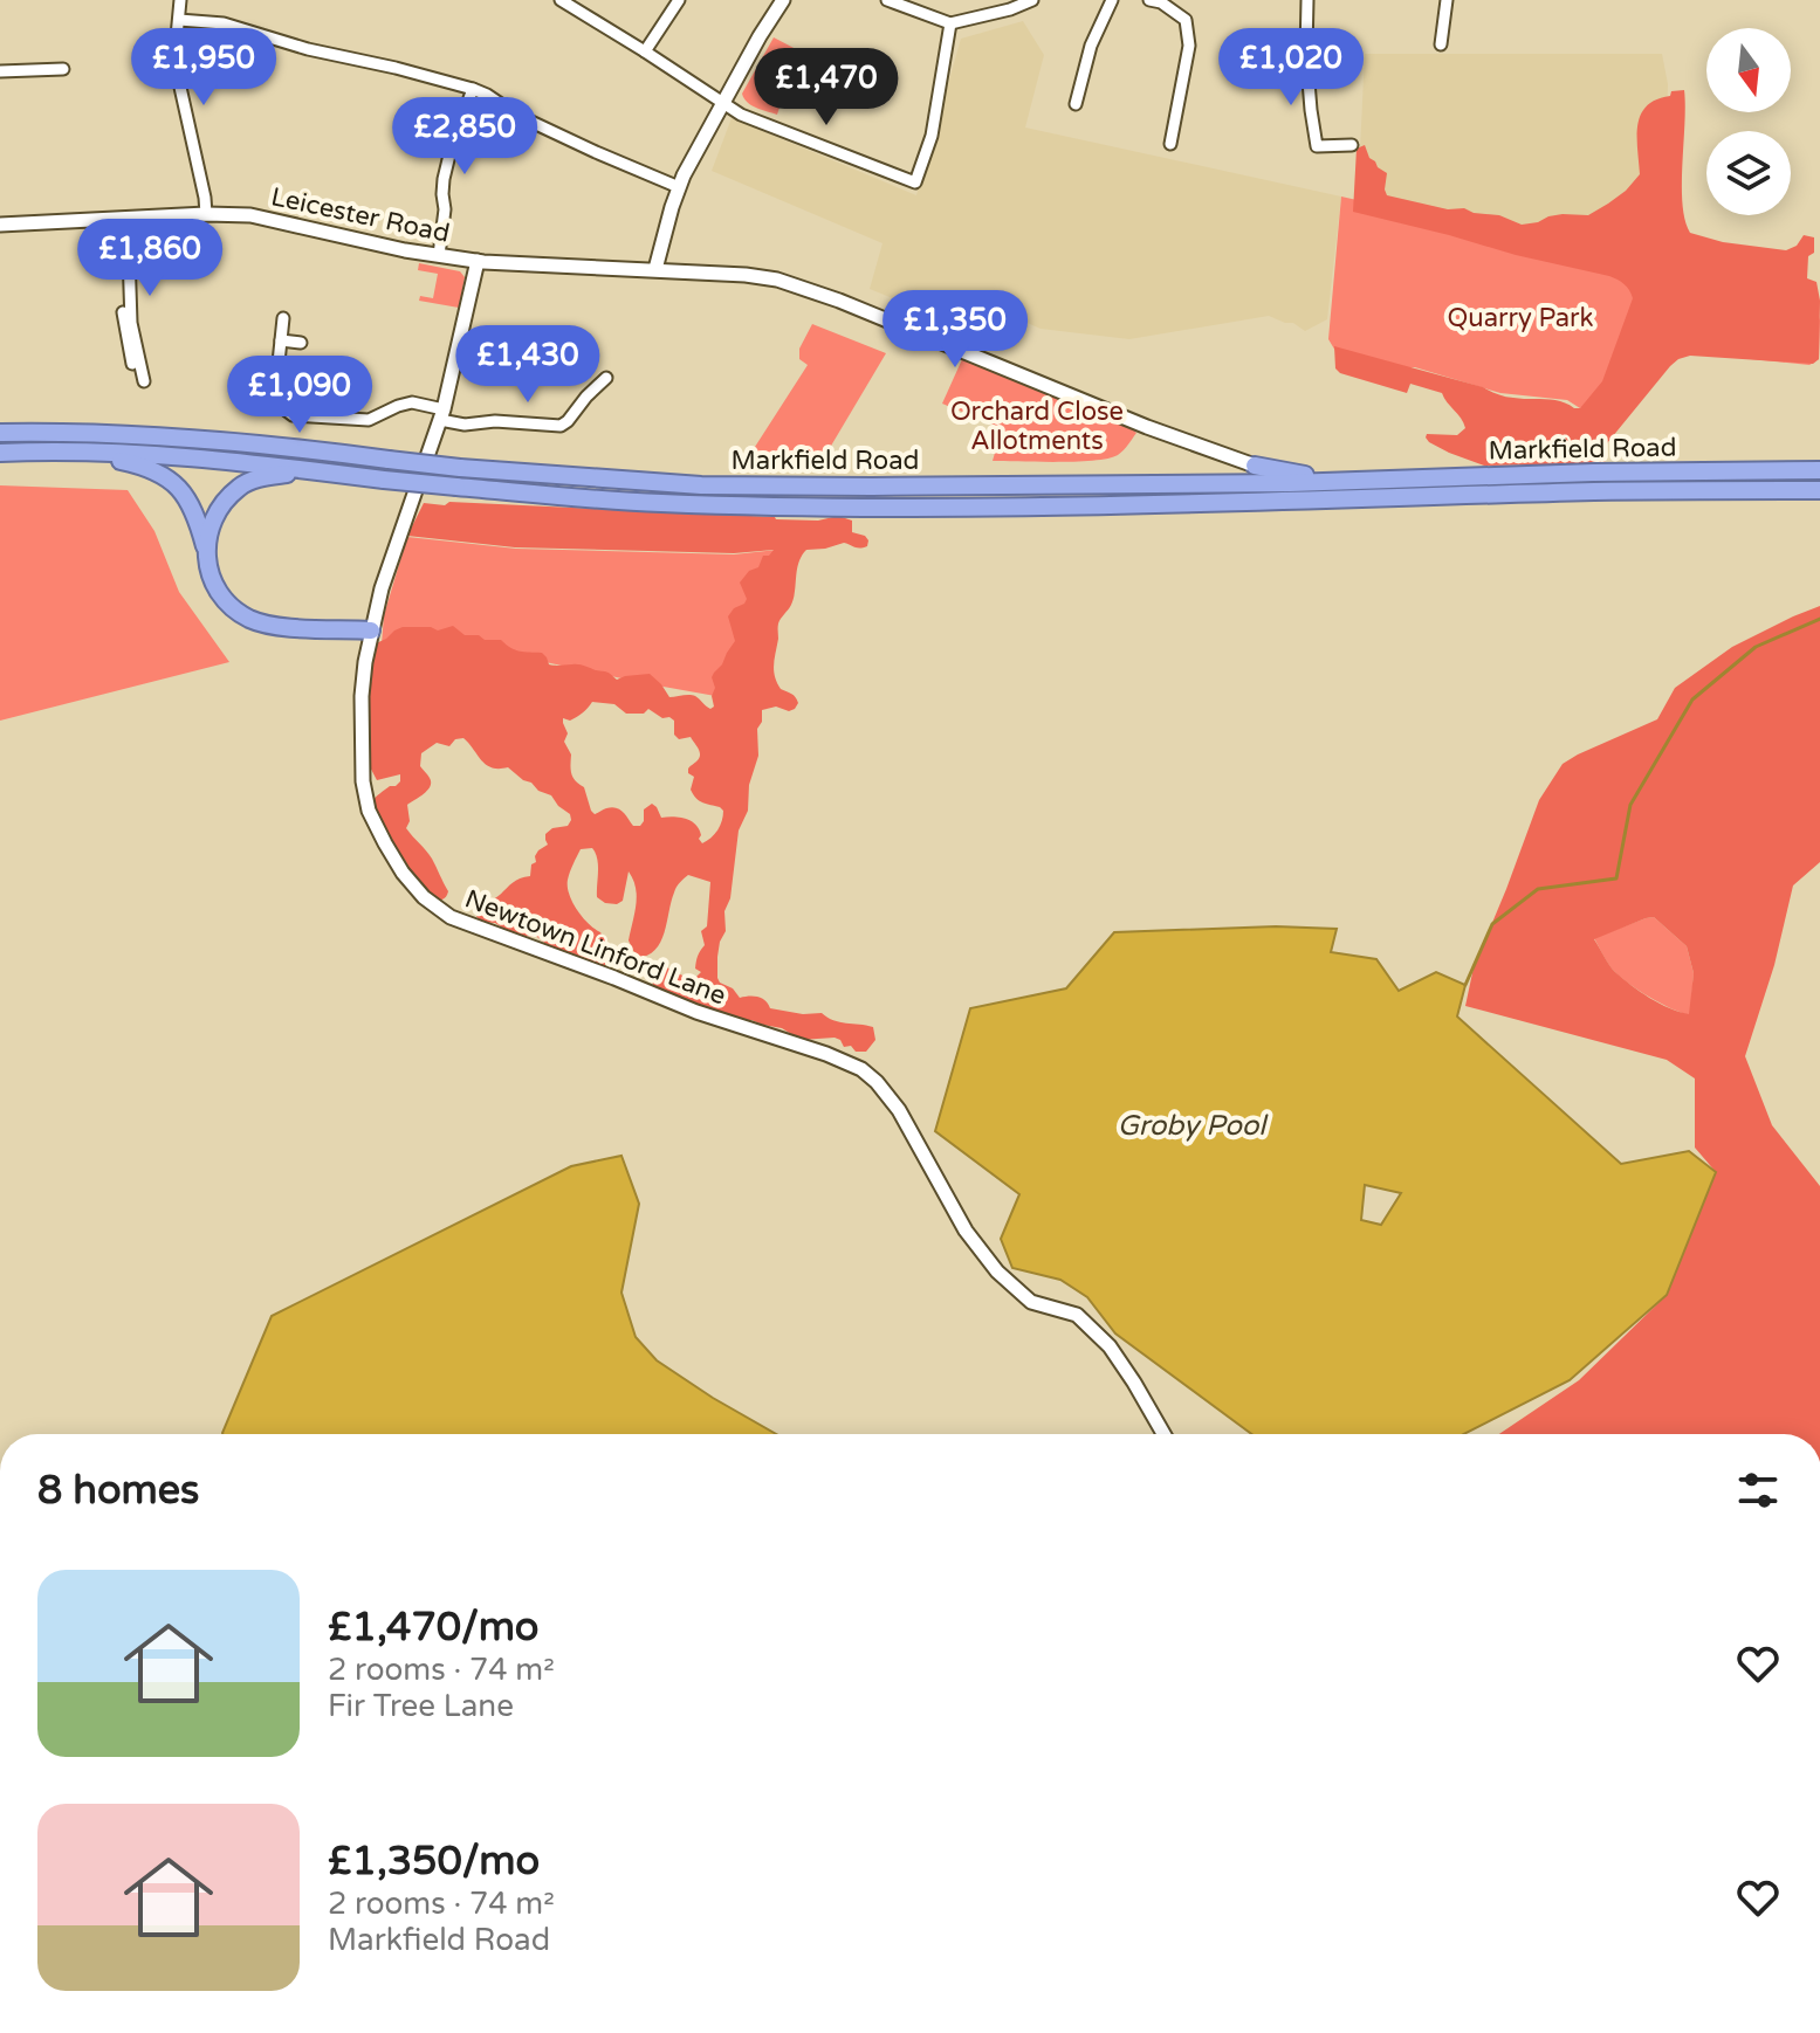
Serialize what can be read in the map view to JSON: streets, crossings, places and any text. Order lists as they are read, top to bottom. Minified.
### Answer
{"streets":{"highway":["Markfield Road"],"street":["Leicester Road","Newtown Linford Lane"]},"crossings":[["Leicester Road","Newtown Linford Lane"]],"water":["Groby Pool"],"parks":["Quarry Park","Orchard Close Allotments"],"north":"bottom","page":{"price":["£1,950","£1,020","£1,470","£2,850","£1,860","£1,350","£1,430","£1,090"],"heading":"8 homes","list":[{"name":"£1,470/mo","note":"2 rooms · 74 m² · Fir Tree Lane"},{"name":"£1,350/mo","note":"2 rooms · 74 m² · Markfield Road"}]}}
